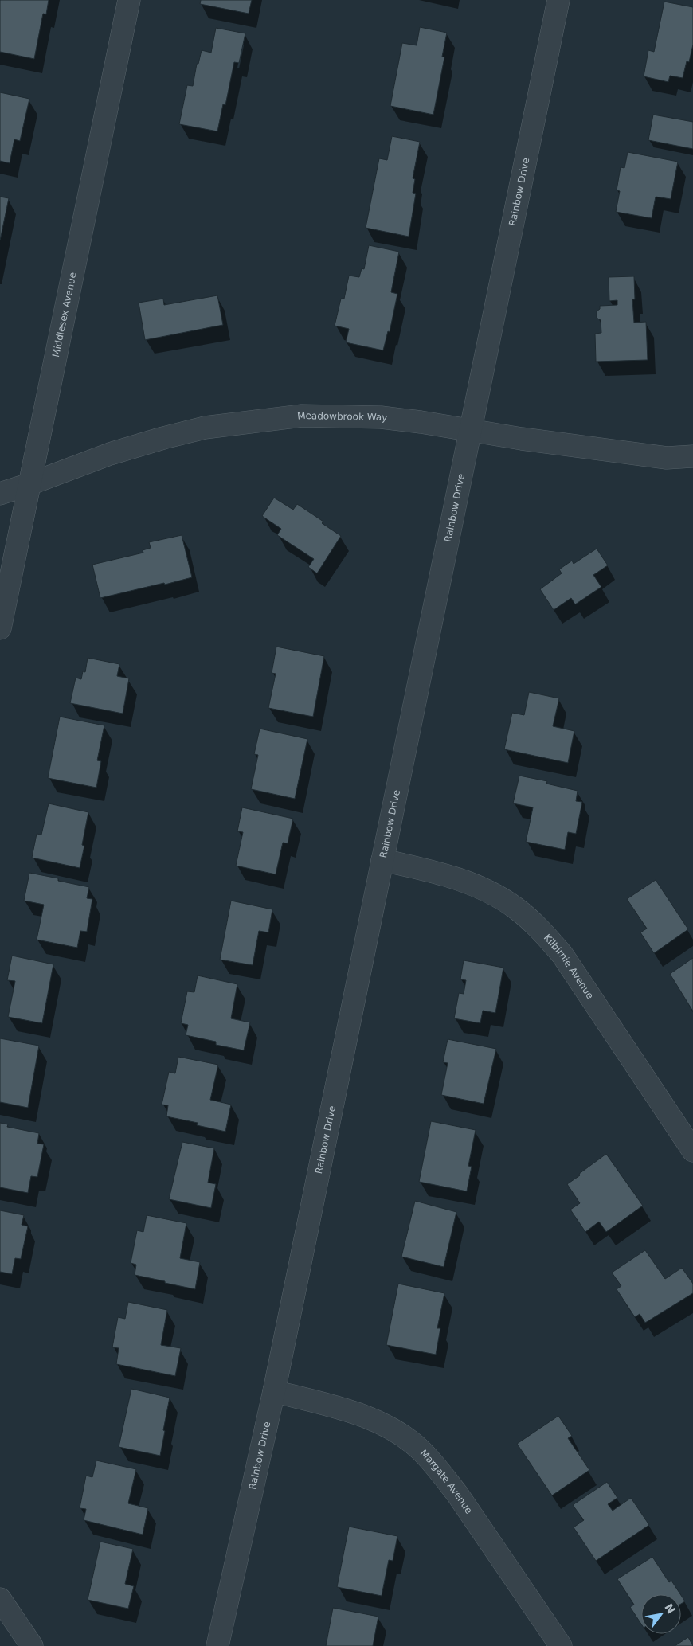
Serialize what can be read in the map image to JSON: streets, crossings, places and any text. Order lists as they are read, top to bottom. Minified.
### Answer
{"streets":{"street":["Rainbow Drive","Middlesex Avenue","Meadowbrook Way","Kilbirnie Avenue","Margate Avenue"]},"crossings":[["Rainbow Drive","Meadowbrook Way"],["Rainbow Drive","Kilbirnie Avenue"],["Rainbow Drive","Margate Avenue"],["Middlesex Avenue","Meadowbrook Way"]],"north":"top right"}
